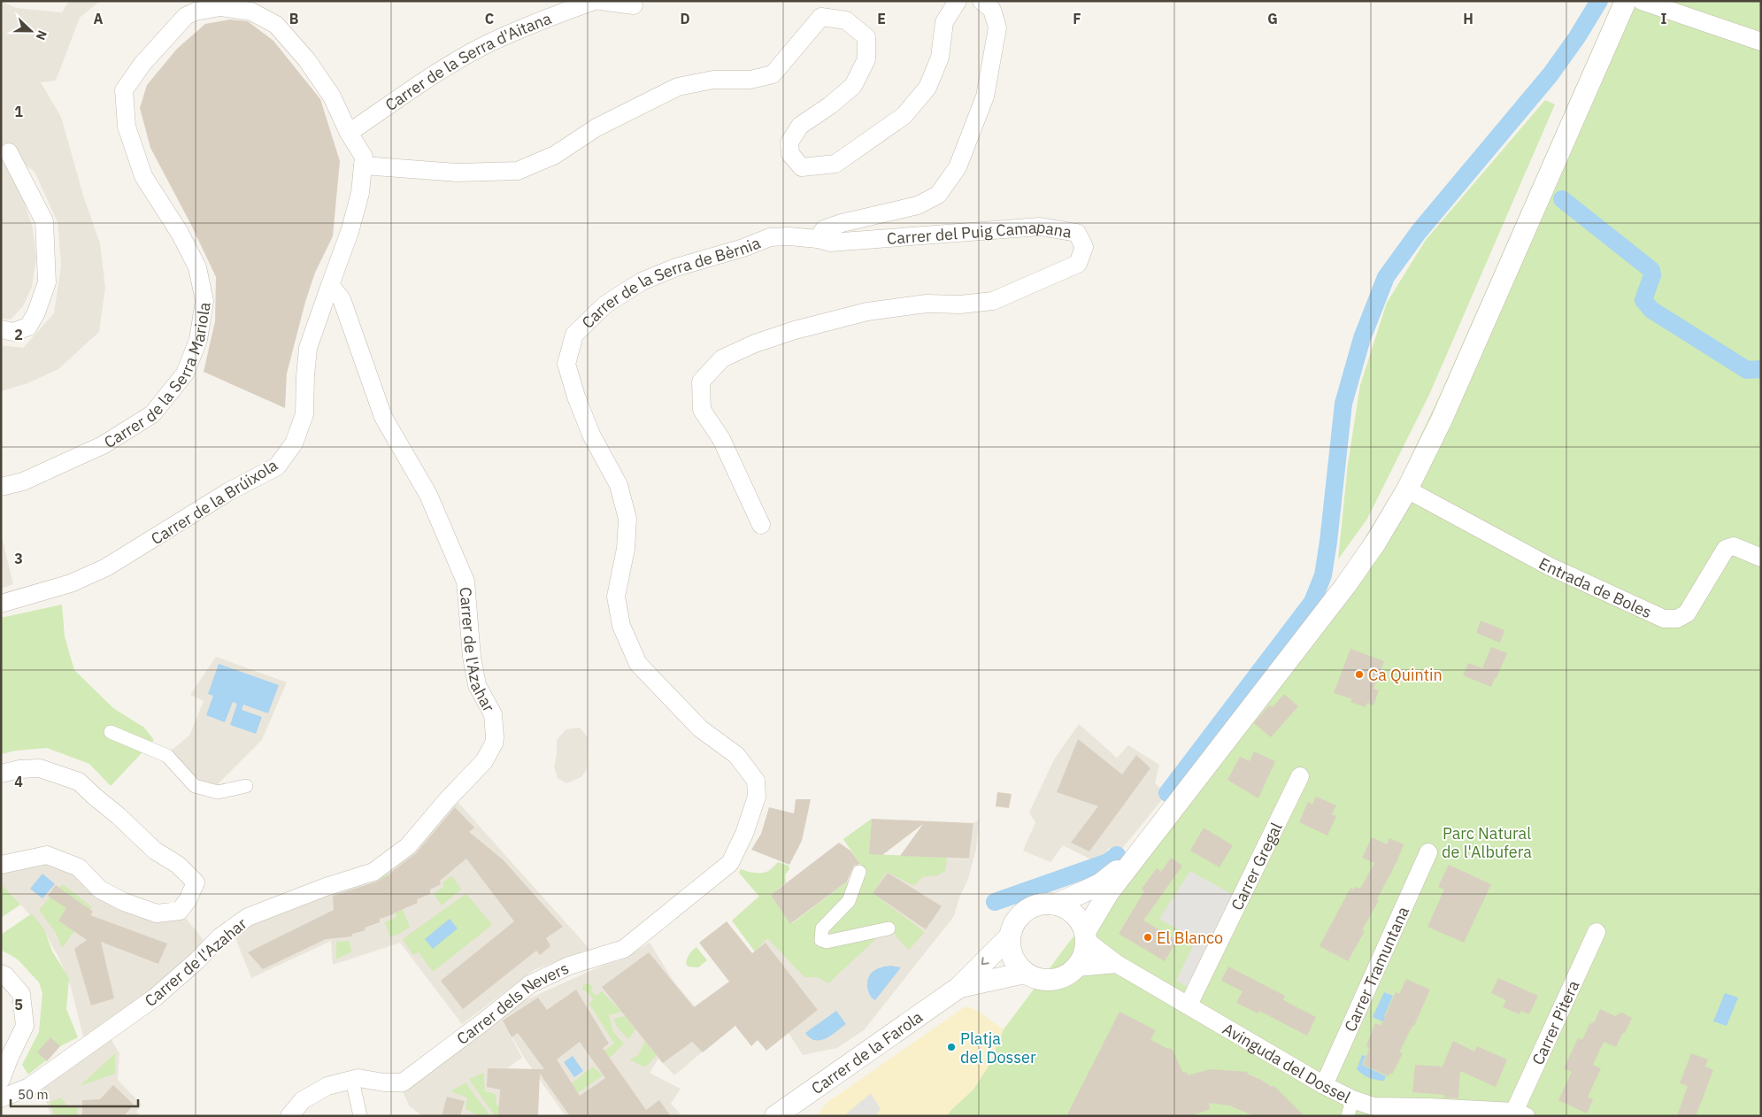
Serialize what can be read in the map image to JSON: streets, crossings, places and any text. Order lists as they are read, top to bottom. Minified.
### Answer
{"streets":{"street":["Carrer de la Serra d'Aitana","Carrer del Puig Camapana","Carrer de la Serra de Bèrnia","Carrer de la Serra Mariola","Carrer de la Brúixola","Entrada de Boles","Carrer de l'Azahar","Carrer Gregal","Carrer Tramuntana","Carrer dels Nevers","Carrer Pitera","Carrer de la Farola","Avinguda del Dossel"]},"crossings":[["Carrer del Puig Camapana","Carrer de la Serra de Bèrnia"],["Carrer de la Serra de Bèrnia","Carrer dels Nevers"],["Carrer de la Brúixola","Carrer de l'Azahar"],["Carrer Gregal","Avinguda del Dossel"],["Carrer Tramuntana","Avinguda del Dossel"],["Carrer Pitera","Avinguda del Dossel"]],"parks":["Parc Natural de l'Albufera"],"places":["Ca Quintin","El Blanco","Platja del Dosser"],"scale_bar":"50 m","north":"right","grid":{"columns":["A","B","C","D","E","F","G","H","I"],"rows":["1","2","3","4","5"]}}
